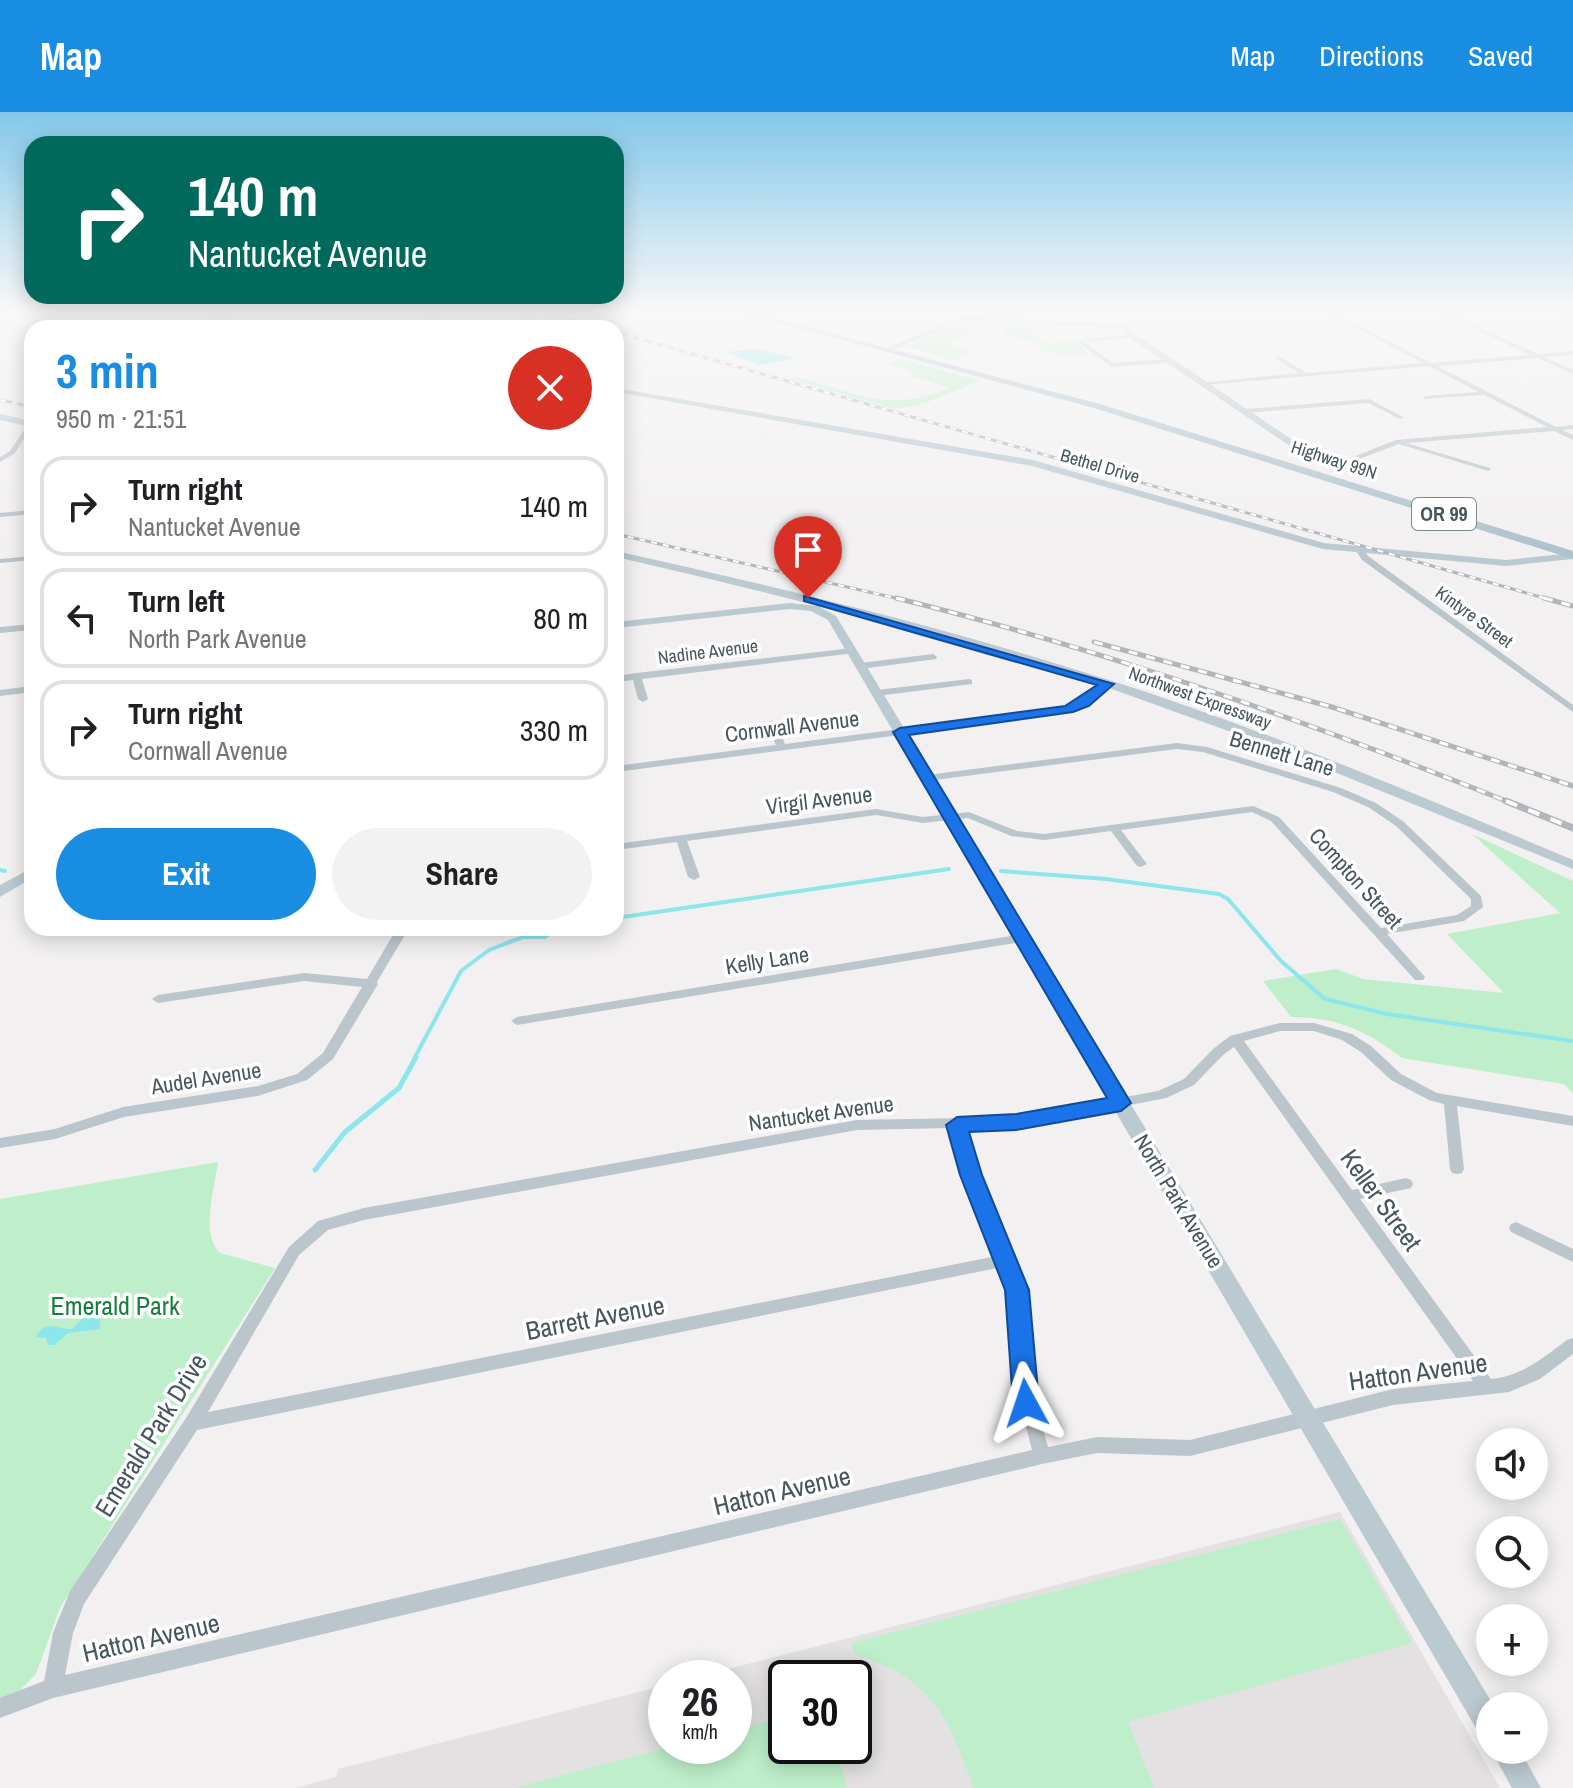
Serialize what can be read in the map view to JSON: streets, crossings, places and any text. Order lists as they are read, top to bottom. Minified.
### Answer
{"streets":{"main road":["Highway 99N","OR 99"],"street":["Bethel Drive","Kintyre Street","Nadine Avenue","Northwest Expressway","Cornwall Avenue","Bennett Lane","Virgil Avenue","Compton Street","Kelly Lane","Audel Avenue","Nantucket Avenue","Keller Street","North Park Avenue","Barrett Avenue","Hatton Avenue","Emerald Park Drive"]},"crossings":[["Highway 99N","Bethel Drive"],["Bethel Drive","Kintyre Street"],["Nadine Avenue","North Park Avenue"],["Northwest Expressway","Cornwall Avenue"],["Cornwall Avenue","North Park Avenue"],["Bennett Lane","Compton Street"],["Bennett Lane","North Park Avenue"],["Virgil Avenue","Compton Street"],["Virgil Avenue","North Park Avenue"],["Kelly Lane","North Park Avenue"],["Nantucket Avenue","Keller Street"],["Nantucket Avenue","North Park Avenue"],["Nantucket Avenue","Emerald Park Drive"],["Keller Street","Hatton Avenue"],["North Park Avenue","Hatton Avenue"],["Barrett Avenue","Emerald Park Drive"],["Hatton Avenue","Emerald Park Drive"]],"parks":["Emerald Park"],"page":{"header":"Map","nav":["Map","Directions","Saved"],"turn":["140 m","Nantucket Avenue"],"heading":["3 min","950 m · 21:51"],"list":[{"name":"Turn right","note":"Nantucket Avenue","value":"140 m"},{"name":"Turn left","note":"North Park Avenue","value":"80 m"},{"name":"Turn right","note":"Cornwall Avenue","value":"330 m"}],"buttons":["Exit","Share"],"map_buttons":["+","−"],"speed":"26 km/h","limit":"30"}}
